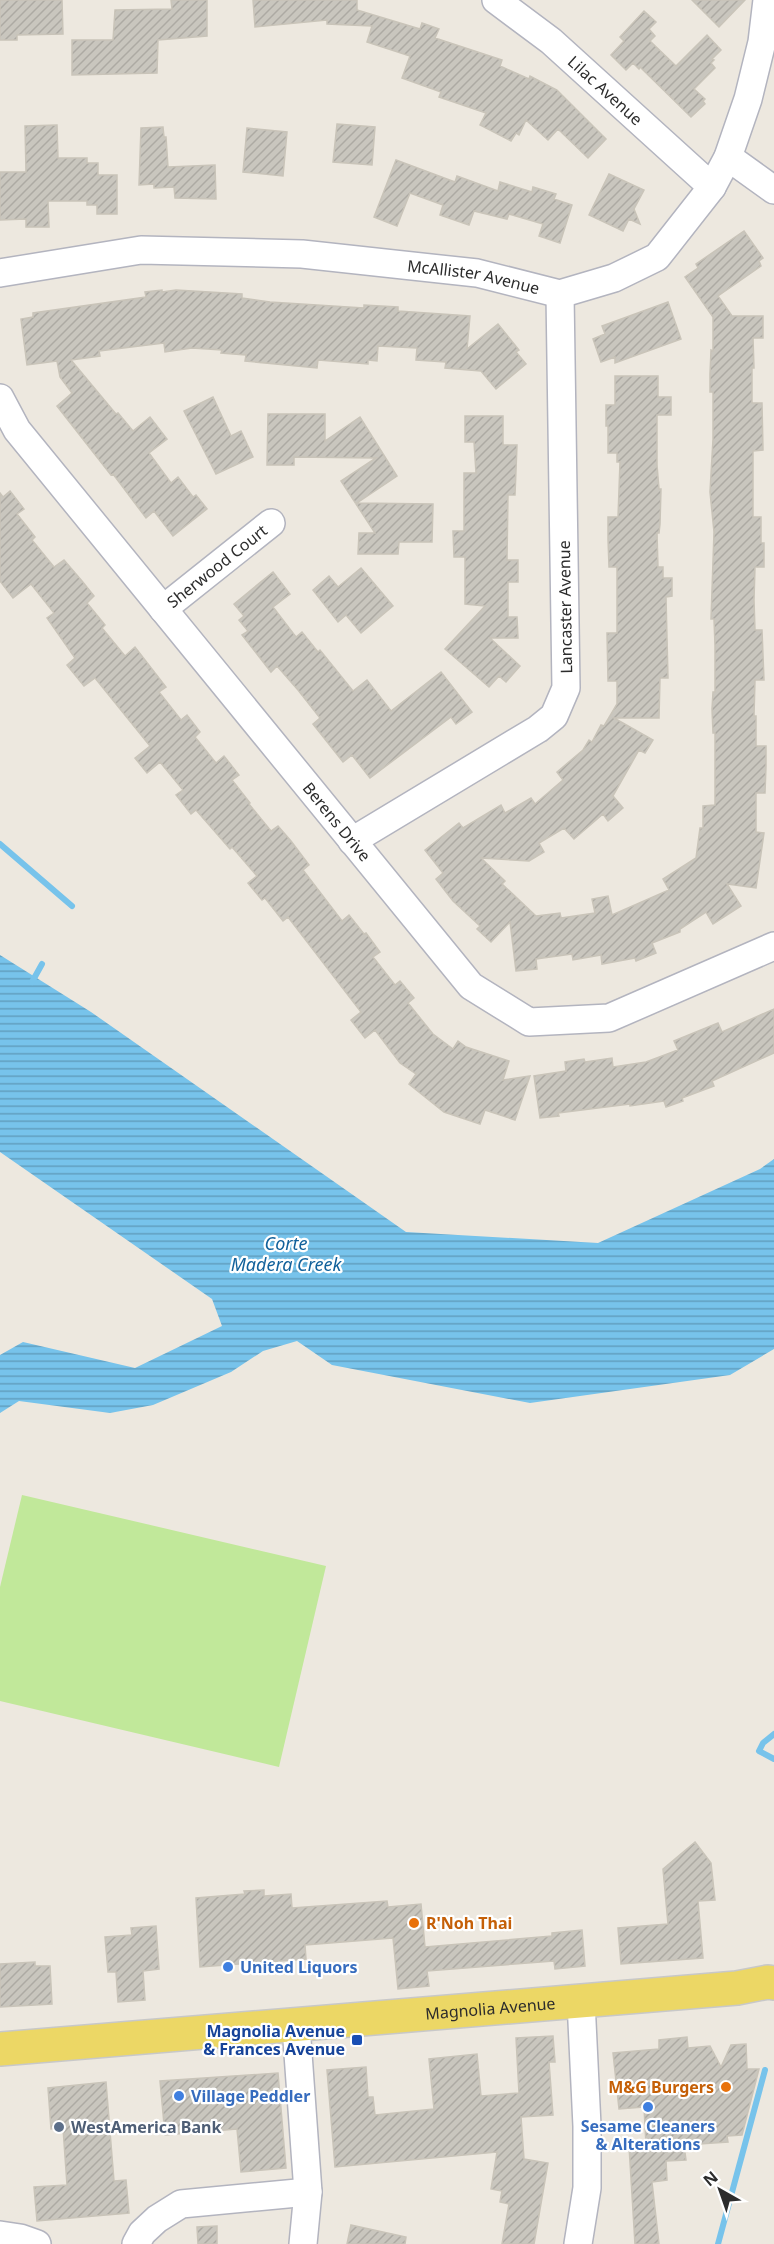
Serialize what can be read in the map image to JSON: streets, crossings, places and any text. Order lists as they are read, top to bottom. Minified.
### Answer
{"streets":{"main road":["Magnolia Avenue"],"street":["Lilac Avenue","McAllister Avenue","Sherwood Court","Lancaster Avenue","Berens Drive"]},"crossings":[["Lilac Avenue","McAllister Avenue"],["McAllister Avenue","Lancaster Avenue"],["Sherwood Court","Berens Drive"],["Lancaster Avenue","Berens Drive"]],"water":["Corte Madera Creek"],"places":{"other":["R'Noh Thai","United Liquors","M&G Burgers","Village Peddler","Sesame Cleaners & Alterations","WestAmerica Bank"],"transit":["Magnolia Avenue & Frances Avenue"]},"north":"top left"}
